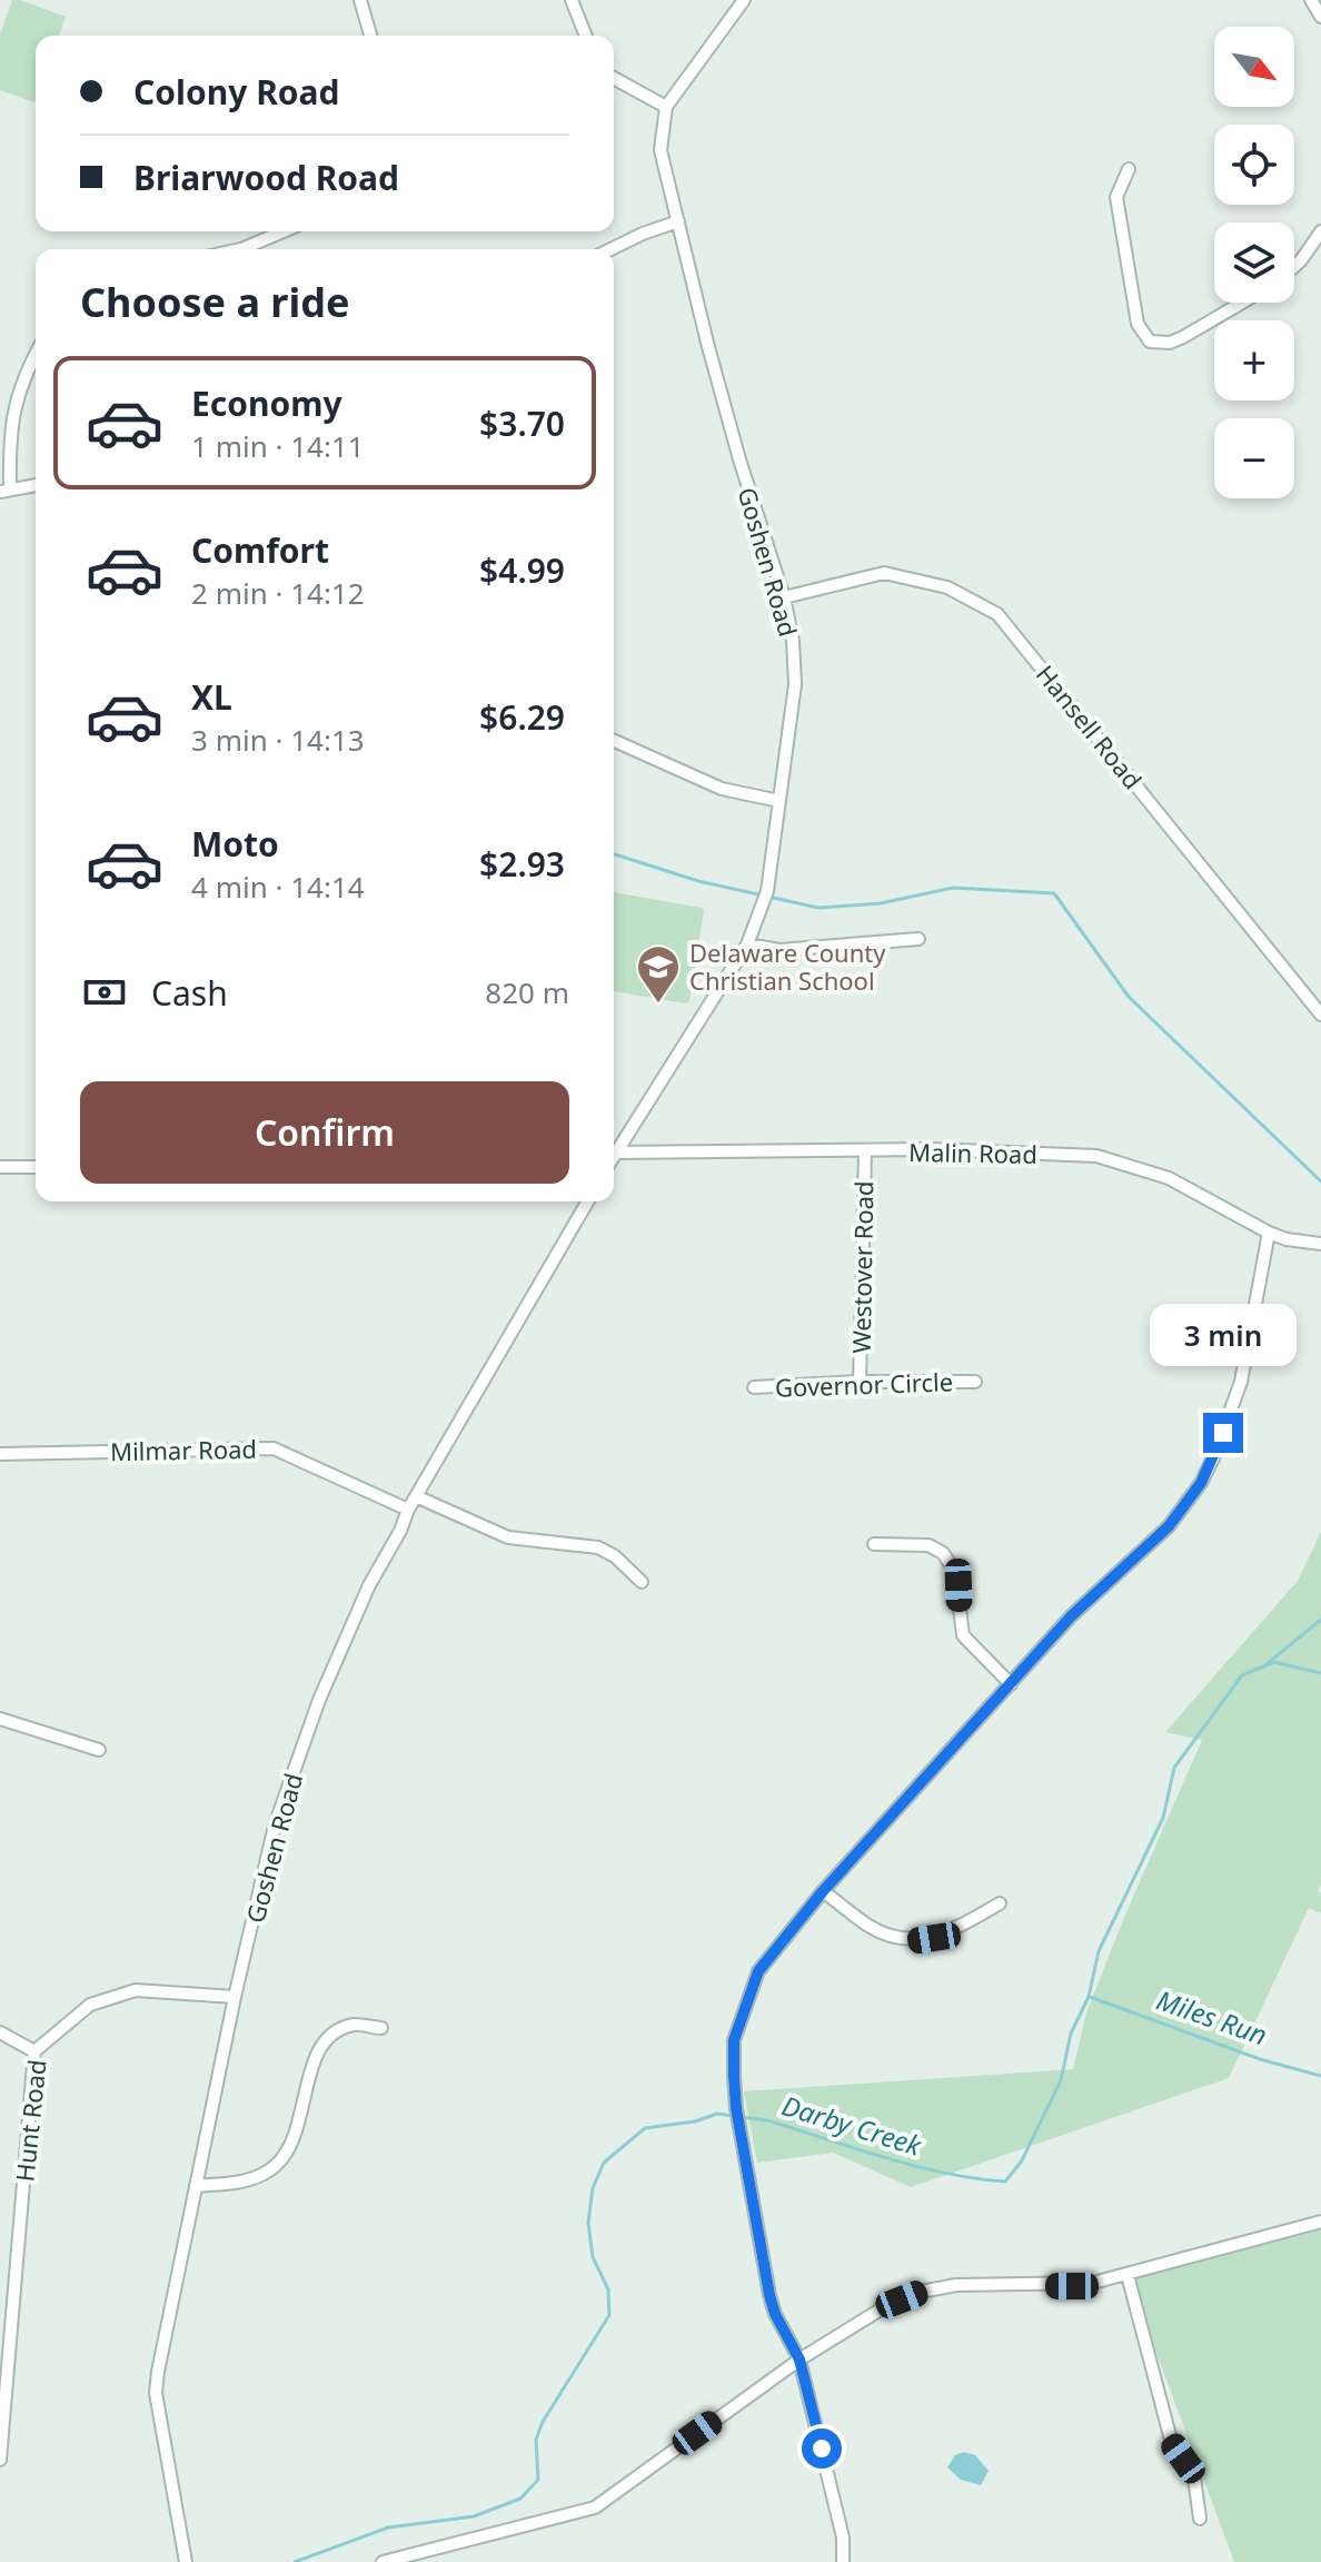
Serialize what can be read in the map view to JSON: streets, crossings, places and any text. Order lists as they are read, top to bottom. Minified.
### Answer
{"streets":{"street":["Goshen Road","Hansell Road","Malin Road","Westover Road","Governor Circle","Milmar Road","Hunt Road"]},"crossings":[["Goshen Road","Hansell Road"],["Goshen Road","Milmar Road"],["Goshen Road","Hunt Road"],["Malin Road","Westover Road"],["Westover Road","Governor Circle"]],"water":["Miles Run","Darby Creek"],"places":{"school or university":["Delaware County Christian School"]},"north":"bottom right","page":{"map_buttons":["+","−"],"banner":["Colony Road","Briarwood Road"],"heading":"Choose a ride","list":[{"name":"Economy","note":"1 min · 14:11","value":"$3.70"},{"name":"Comfort","note":"2 min · 14:12","value":"$4.99"},{"name":"XL","note":"3 min · 14:13","value":"$6.29"},{"name":"Moto","note":"4 min · 14:14","value":"$2.93"}],"pay":["Cash","820 m"],"buttons":"Confirm","bubble":"3 min"}}
